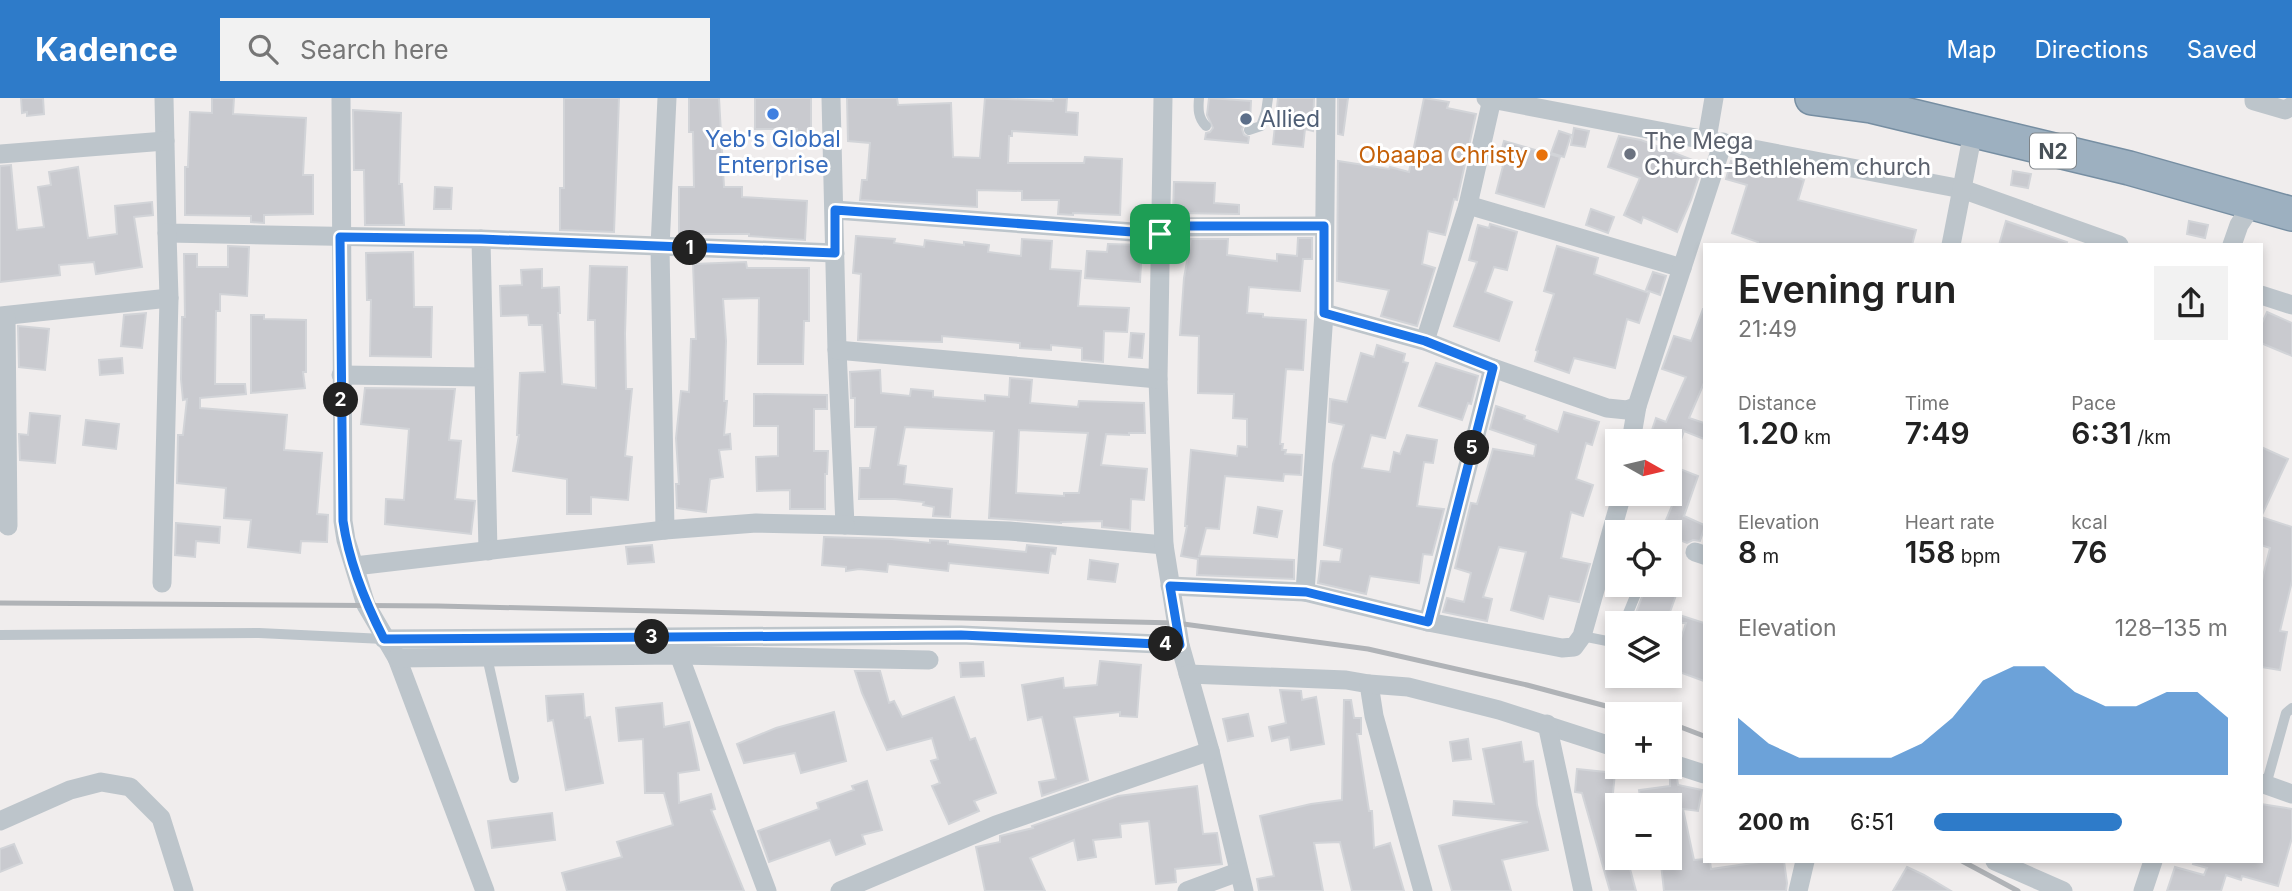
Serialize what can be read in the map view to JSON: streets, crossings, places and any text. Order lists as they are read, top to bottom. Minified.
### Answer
{"streets":{"highway":["N2"]},"places":["Yeb's Global Enterprise","Allied","The Mega Church-Bethlehem church","Obaapa Christy"],"north":"right","page":{"header":"Kadence","search":"Search here","nav":["Map","Directions","Saved"],"pins":["1","2","5","3","4"],"heading":["Evening run","21:49"],"stats":[["Distance","1.20 km"],["Time","7:49"],["Pace","6:31 /km"],["Elevation","8 m"],["Heart rate","158 bpm"],["kcal","76"]],"map_buttons":["+","−"],"chart":["Elevation","128–135 m"],"list":[{"name":"200 m","note":"6:51"}]}}
